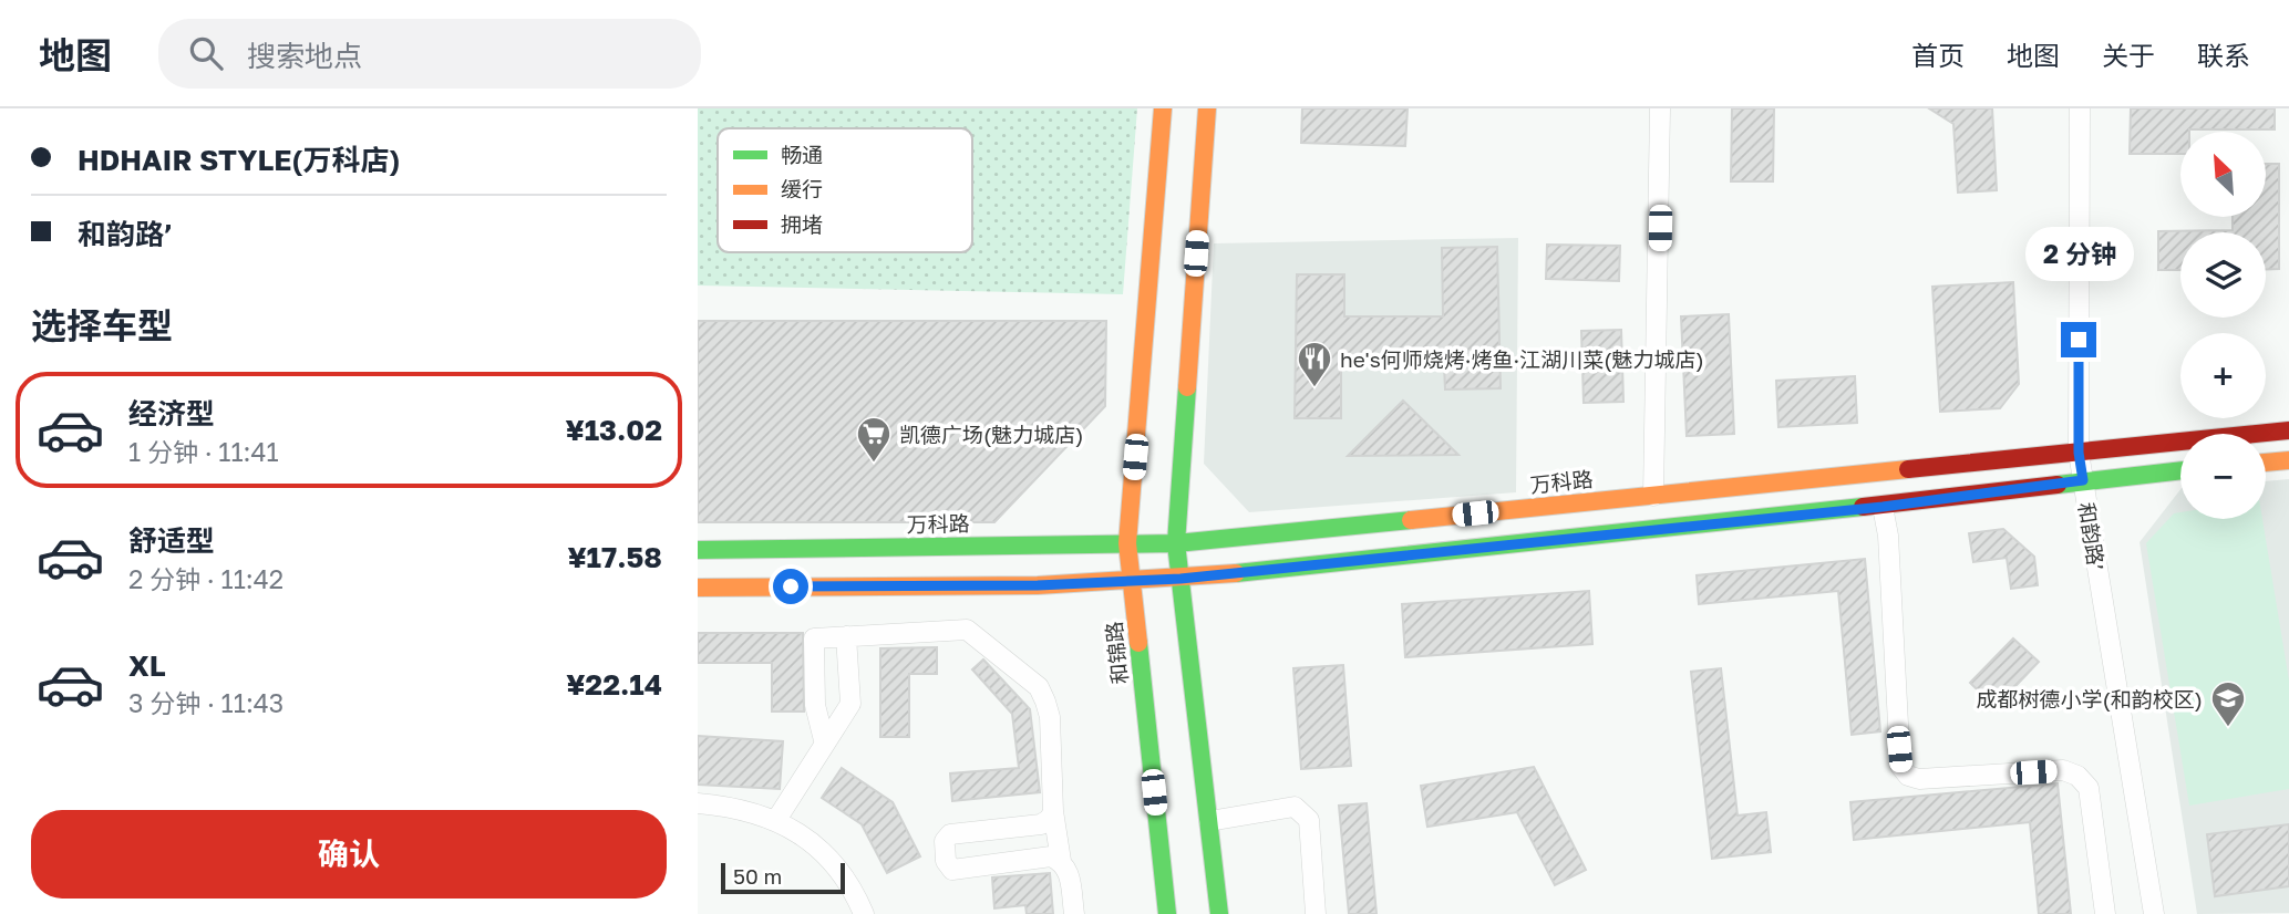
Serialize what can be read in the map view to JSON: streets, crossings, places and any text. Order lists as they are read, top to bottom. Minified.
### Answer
{"streets":{"main road":["万科路","和锦路"],"street":["和韵路’"]},"crossings":[["万科路","和韵路’"],["万科路","和锦路"]],"places":{"restaurant":["he's何师烧烤·烤鱼·江湖川菜(魅力城店)"],"supermarket":["凯德广场(魅力城店)"],"school or university":["成都树德小学(和韵校区)"]},"legend":["畅通","缓行","拥堵"],"scale_bar":"50 m","north":"top left","page":{"header":"地图","search":"搜索地点","nav":["首页","地图","关于","联系"],"banner":["HDHAIR STYLE(万科店)","和韵路’"],"map_buttons":["+","−"],"bubble":"2 分钟","heading":"选择车型","list":[{"name":"经济型","note":"1 分钟 · 11:41","value":"¥13.02"},{"name":"舒适型","note":"2 分钟 · 11:42","value":"¥17.58"},{"name":"XL","note":"3 分钟 · 11:43","value":"¥22.14"}],"buttons":"确认","scale":"50 m"}}
